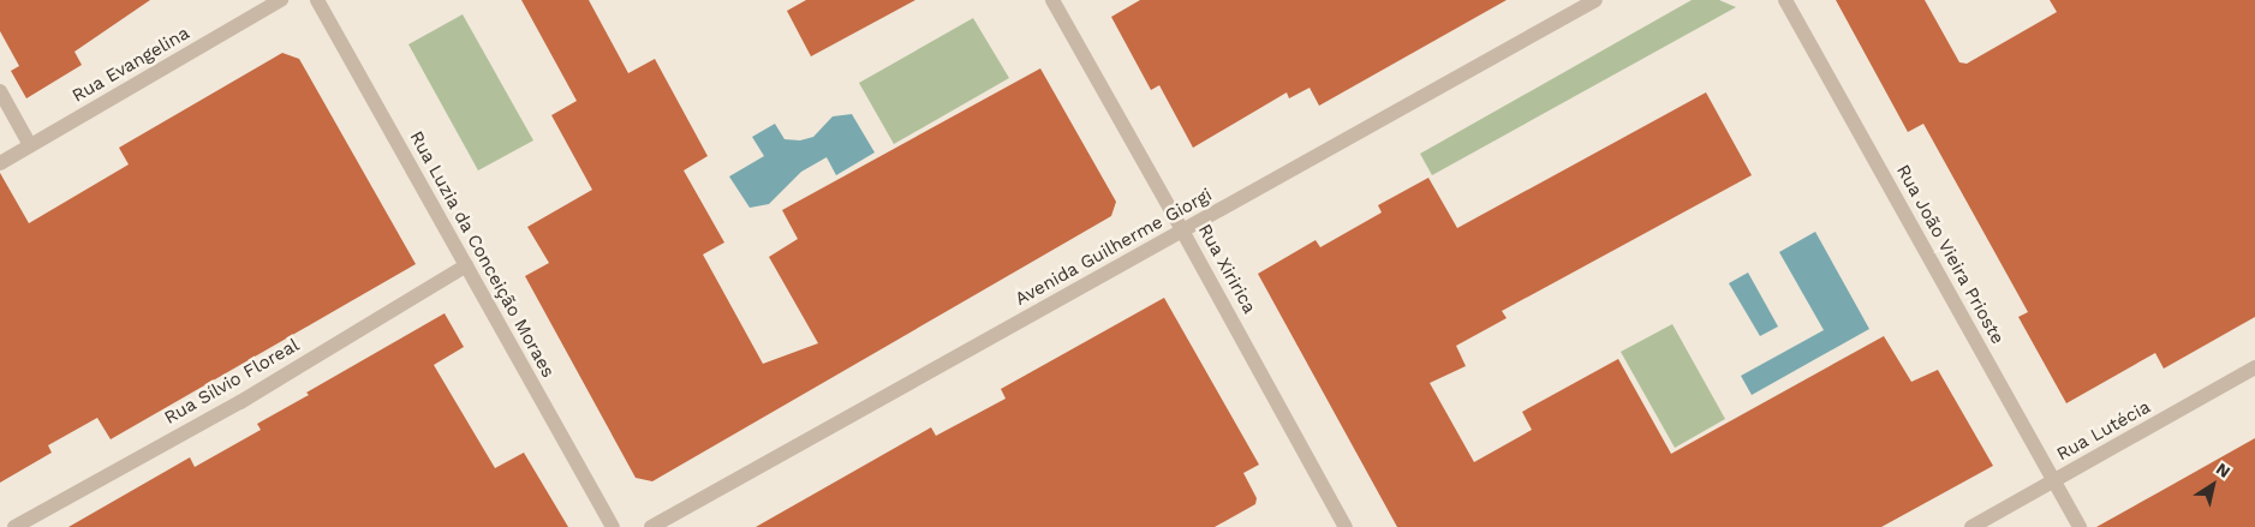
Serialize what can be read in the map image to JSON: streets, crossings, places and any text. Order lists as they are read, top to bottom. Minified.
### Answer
{"streets":{"street":["Rua Evangelina","Avenida Guilherme Giorgi","Rua Luzia da Conceição Moraes","Rua João Vieira Prioste","Rua Xiririca","Rua Sílvio Floreal","Rua Lutécia"]},"crossings":[["Avenida Guilherme Giorgi","Rua Xiririca"],["Rua Luzia da Conceição Moraes","Rua Sílvio Floreal"],["Rua João Vieira Prioste","Rua Lutécia"]],"north":"top right"}
